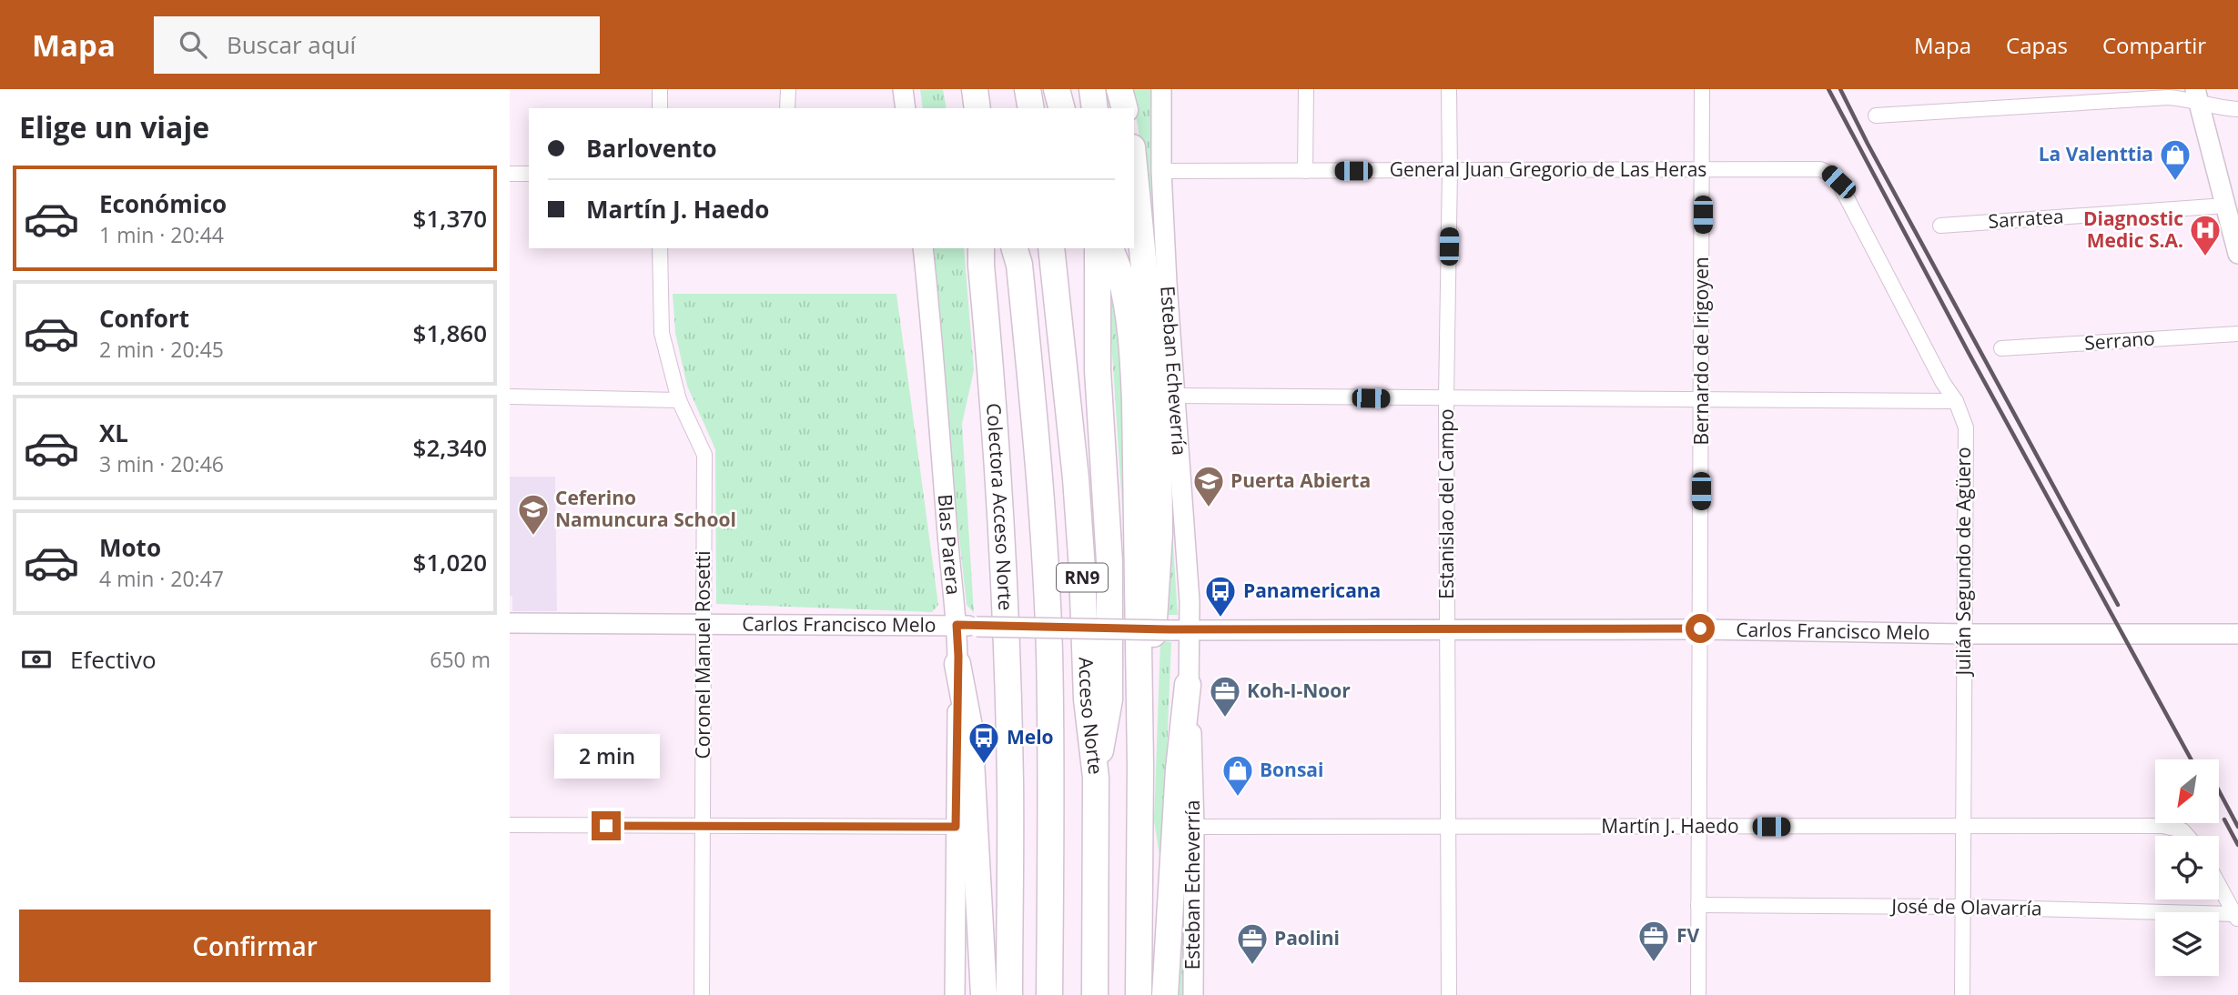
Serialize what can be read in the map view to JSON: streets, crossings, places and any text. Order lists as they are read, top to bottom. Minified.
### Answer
{"streets":{"highway":["Colectora Acceso Norte","RN9","Acceso Norte"],"street":["General Juan Gregorio de Las Heras","Sarratea","Serrano","Bernardo de Irigoyen","Esteban Echeverría","Estanislao del Campo","Blas Parera","Julián Segundo de Agüero","Carlos Francisco Melo","Coronel Manuel Rosetti","Martín J. Haedo","José de Olavarría"]},"crossings":[["General Juan Gregorio de Las Heras","Bernardo de Irigoyen"],["General Juan Gregorio de Las Heras","Esteban Echeverría"],["General Juan Gregorio de Las Heras","Estanislao del Campo"],["General Juan Gregorio de Las Heras","Julián Segundo de Agüero"],["Bernardo de Irigoyen","Carlos Francisco Melo"],["Bernardo de Irigoyen","Martín J. Haedo"],["Bernardo de Irigoyen","José de Olavarría"],["Esteban Echeverría","Carlos Francisco Melo"],["Esteban Echeverría","Martín J. Haedo"],["Estanislao del Campo","Carlos Francisco Melo"],["Estanislao del Campo","Martín J. Haedo"],["Blas Parera","Carlos Francisco Melo"],["Julián Segundo de Agüero","Carlos Francisco Melo"],["Julián Segundo de Agüero","Martín J. Haedo"],["Julián Segundo de Agüero","José de Olavarría"],["Carlos Francisco Melo","Coronel Manuel Rosetti"]],"places":{"shop":["La Valenttia","Bonsai"],"hospital":["Diagnostic Medic S.A."],"school or university":["Puerta Abierta","Ceferino Namuncura School"],"bus stop":["Panamericana","Melo"],"office":["Koh-I-Noor","FV","Paolini"]},"north":"bottom left","page":{"header":"Mapa","search":"Buscar aquí","nav":["Mapa","Capas","Compartir"],"heading":"Elige un viaje","banner":["Barlovento","Martín J. Haedo"],"list":[{"name":"Económico","note":"1 min · 20:44","value":"$1,370"},{"name":"Confort","note":"2 min · 20:45","value":"$1,860"},{"name":"XL","note":"3 min · 20:46","value":"$2,340"},{"name":"Moto","note":"4 min · 20:47","value":"$1,020"}],"pay":["Efectivo","650 m"],"bubble":"2 min","buttons":"Confirmar"}}
